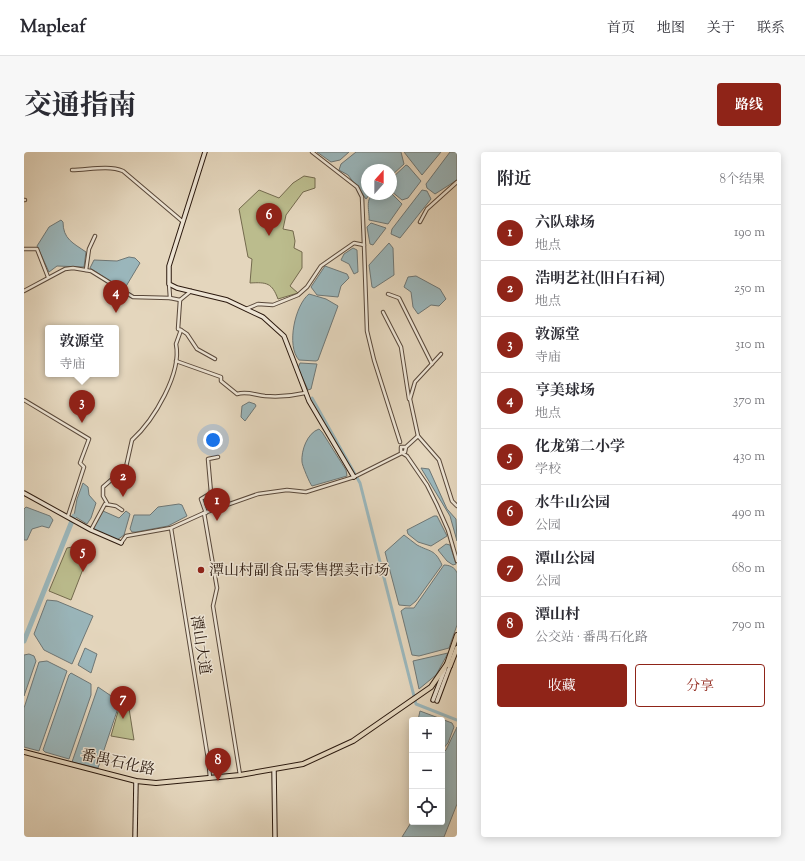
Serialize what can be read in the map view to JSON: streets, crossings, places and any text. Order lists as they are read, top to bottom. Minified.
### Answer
{"streets":{"main road":["番禺石化路"],"street":["潭山大道"]},"crossings":[["潭山大道","番禺石化路"]],"places":["潭山村副食品零售摆卖市场"],"north":"top","page":{"header":"Mapleaf","nav":["首页","地图","关于","联系"],"title":"交通指南","buttons":["路线",["收藏","分享"]],"heading":["附近","8个结果"],"pins":["6","4","3","2","1","5","7","8"],"list":[{"mark":"1","name":"六队球场","note":"地点","value":"190 m"},{"mark":"2","name":"浩明艺社(旧白石祠)","note":"地点","value":"250 m"},{"mark":"3","name":"敦源堂","note":"寺庙","value":"310 m"},{"mark":"4","name":"亨美球场","note":"地点","value":"370 m"},{"mark":"5","name":"化龙第二小学","note":"学校","value":"430 m"},{"mark":"6","name":"水牛山公园","note":"公园","value":"490 m"},{"mark":"7","name":"潭山公园","note":"公园","value":"680 m"},{"mark":"8","name":"潭山村","note":"公交站 · 番禺石化路","value":"790 m"}],"popup":["敦源堂","寺庙"],"map_buttons":["+","−"]}}
